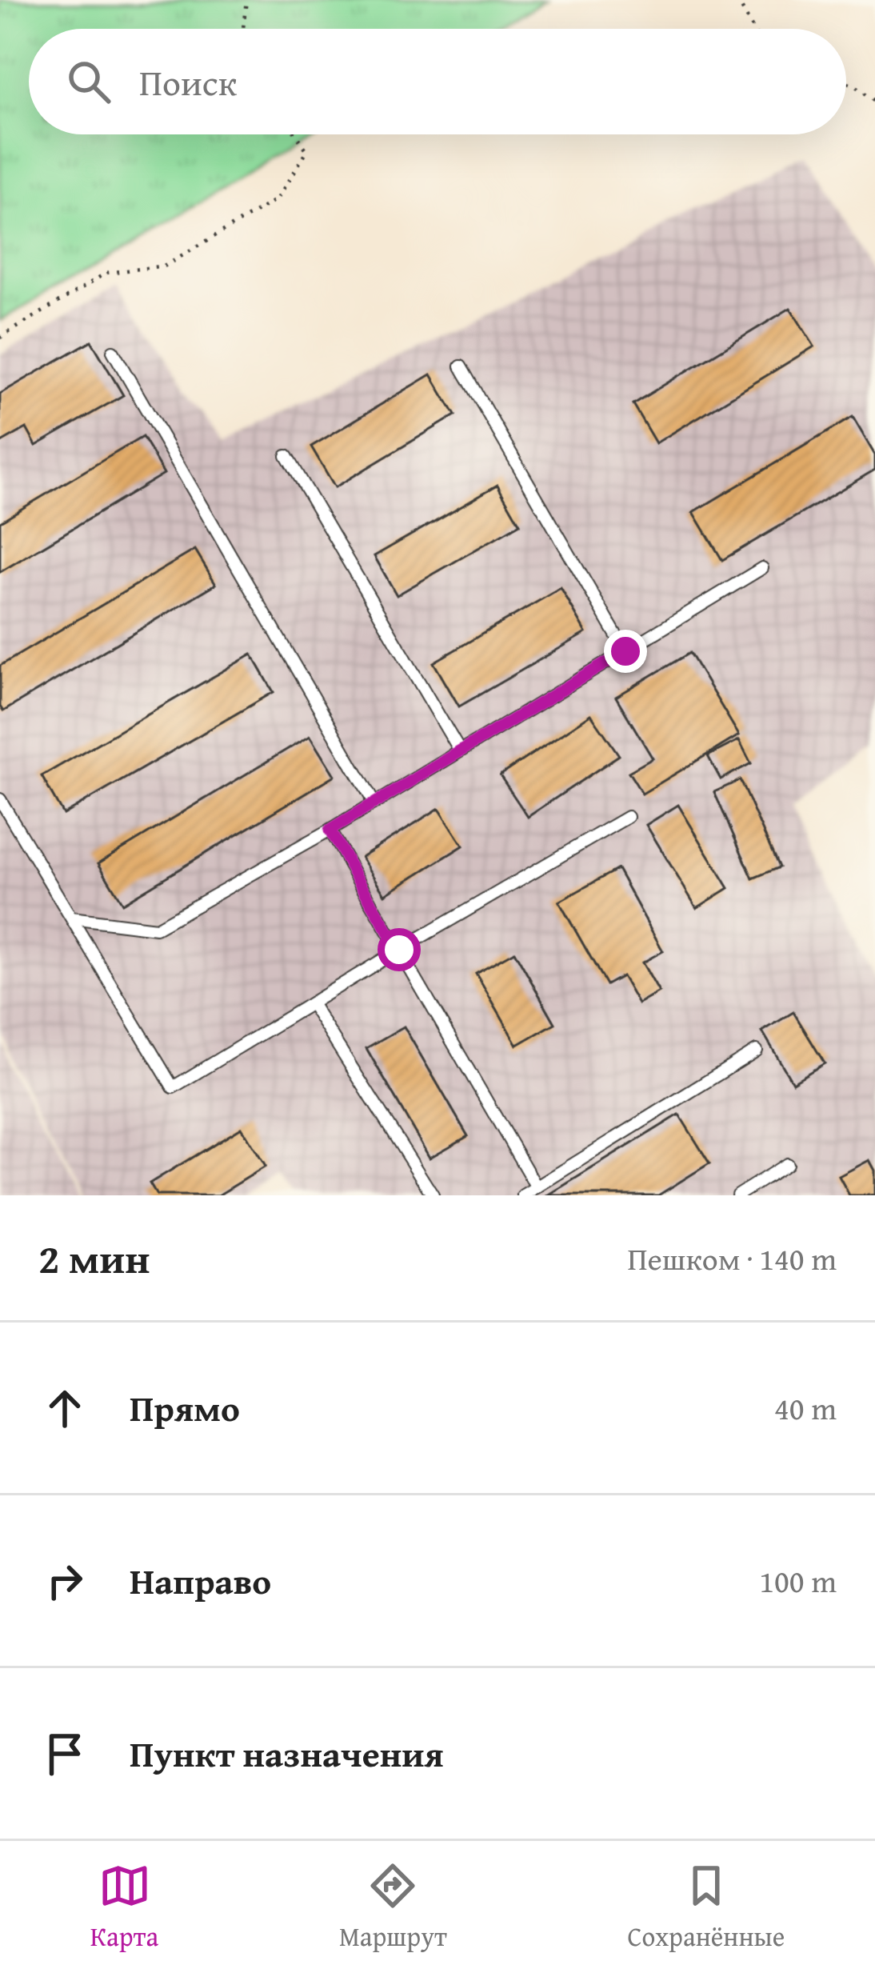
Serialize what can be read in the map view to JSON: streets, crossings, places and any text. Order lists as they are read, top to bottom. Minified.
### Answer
{"page":{"search":"Поиск","heading":["2 мин","Пешком · 140 m"],"list":[["Прямо","40 m"],["Направо","100 m"],"Пункт назначения"],"nav":["Карта","Маршрут","Сохранённые"]}}
